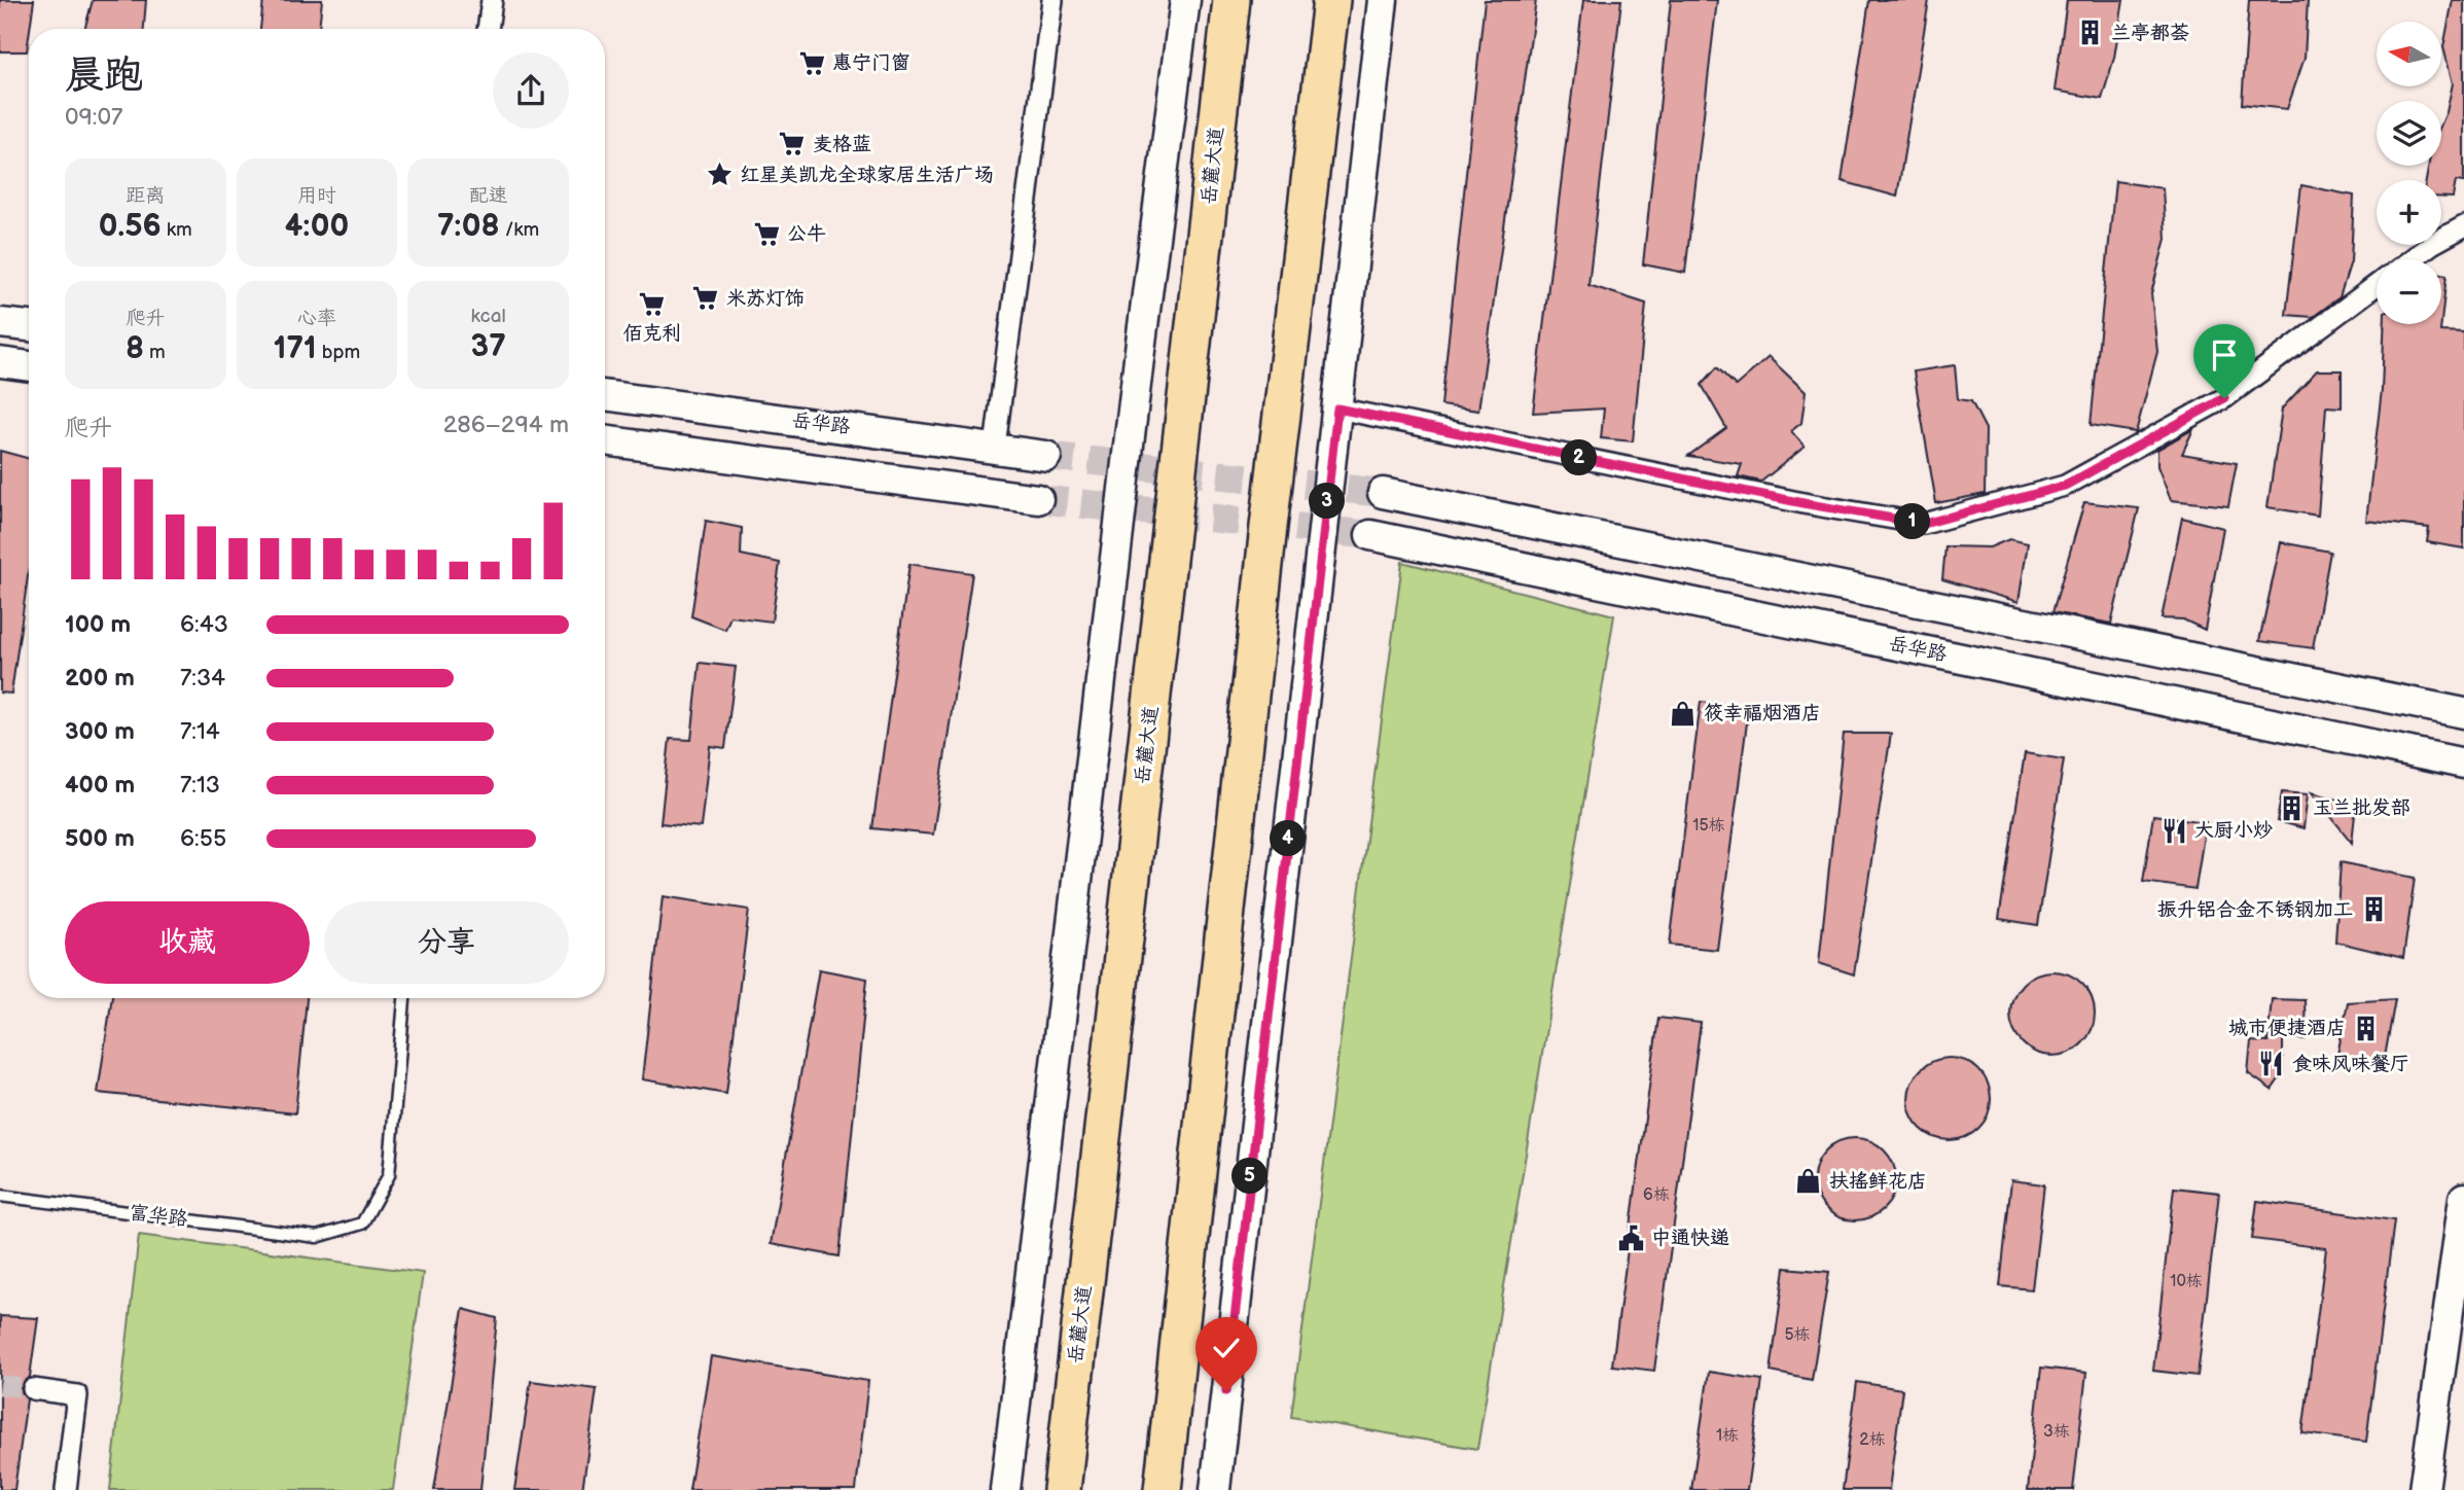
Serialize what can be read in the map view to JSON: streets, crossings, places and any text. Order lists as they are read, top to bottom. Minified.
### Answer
{"streets":{"highway":["岳麓大道"],"street":["岳华路"],"lane":["富华路"]},"places":{"building":["兰亭都荟","玉兰批发部","振升铝合金不锈钢加工","城市便捷酒店"],"supermarket":["惠宁门窗","麦格蓝","公牛","米苏灯饰","佰克利"],"place":["红星美凯龙全球家居生活广场"],"shop":["筱幸福烟酒店","扶摇鲜花店"],"restaurant":["大厨小炒","食味风味餐厅"],"public building":["中通快递"]},"house_numbers":["15栋","6栋","10栋","5栋","3栋","1栋","2栋"],"north":"left","page":{"map_buttons":["+","−"],"heading":["晨跑","09:07"],"stats":[["距离","0.56 km"],["用时","4:00"],["配速","7:08 /km"],["爬升","8 m"],["心率","171 bpm"],["kcal","37"]],"chart":["爬升","286–294 m"],"pins":["2","3","1","4","5"],"list":[{"name":"100 m","note":"6:43"},{"name":"200 m","note":"7:34"},{"name":"300 m","note":"7:14"},{"name":"400 m","note":"7:13"},{"name":"500 m","note":"6:55"}],"buttons":["收藏","分享"]}}
